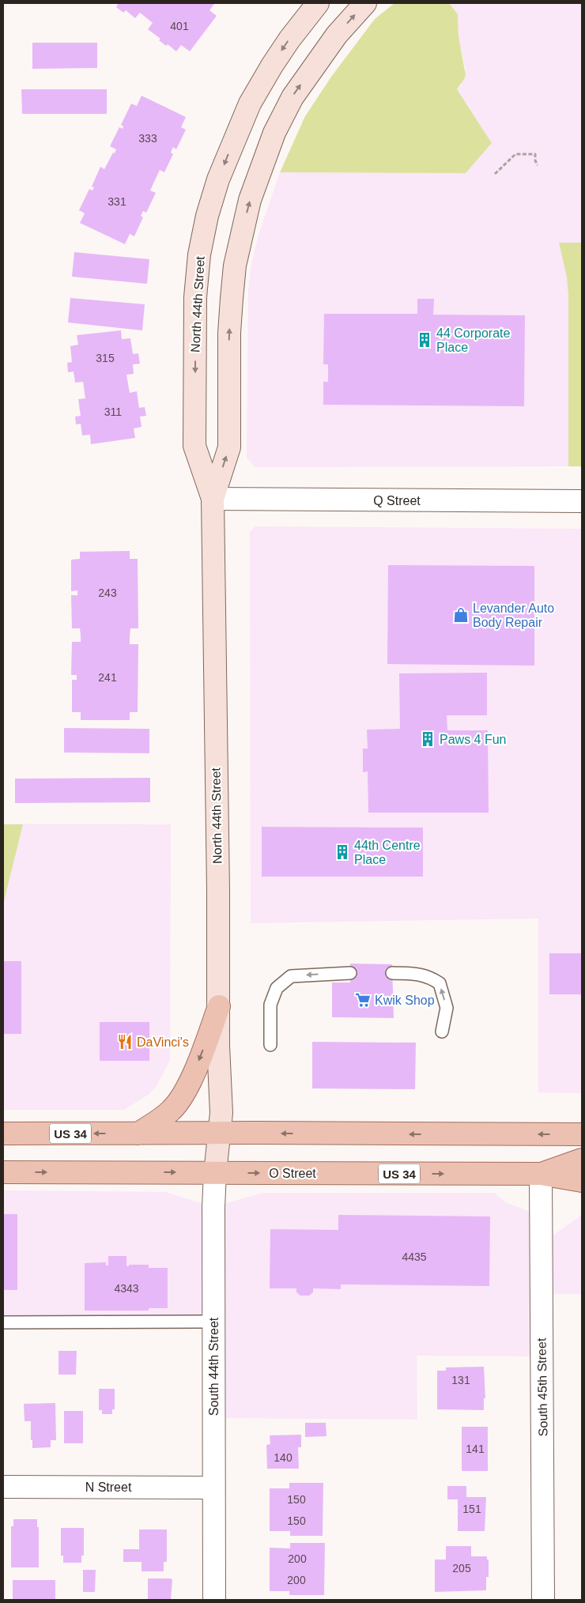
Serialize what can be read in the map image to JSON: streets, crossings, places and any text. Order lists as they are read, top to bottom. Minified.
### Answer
{"streets":{"main road":["North 44th Street","US 34","O Street","South 44th Street"],"street":["Q Street","South 45th Street","N Street"]},"crossings":[["North 44th Street","Q Street"],["North 44th Street","US 34"],["North 44th Street","South 44th Street"],["US 34","South 44th Street"],["O Street","South 44th Street"],["O Street","South 45th Street"],["South 44th Street","N Street"]],"places":{"building":["44 Corporate Place","Paws 4 Fun","44th Centre Place"],"shop":["Levander Auto Body Repair"],"supermarket":["Kwik Shop"],"restaurant":["DaVinci's"]},"house_numbers":["401","333","331","315","311","243","241","4435","4343","131","141","140","150","151","150","200","205","200"]}
